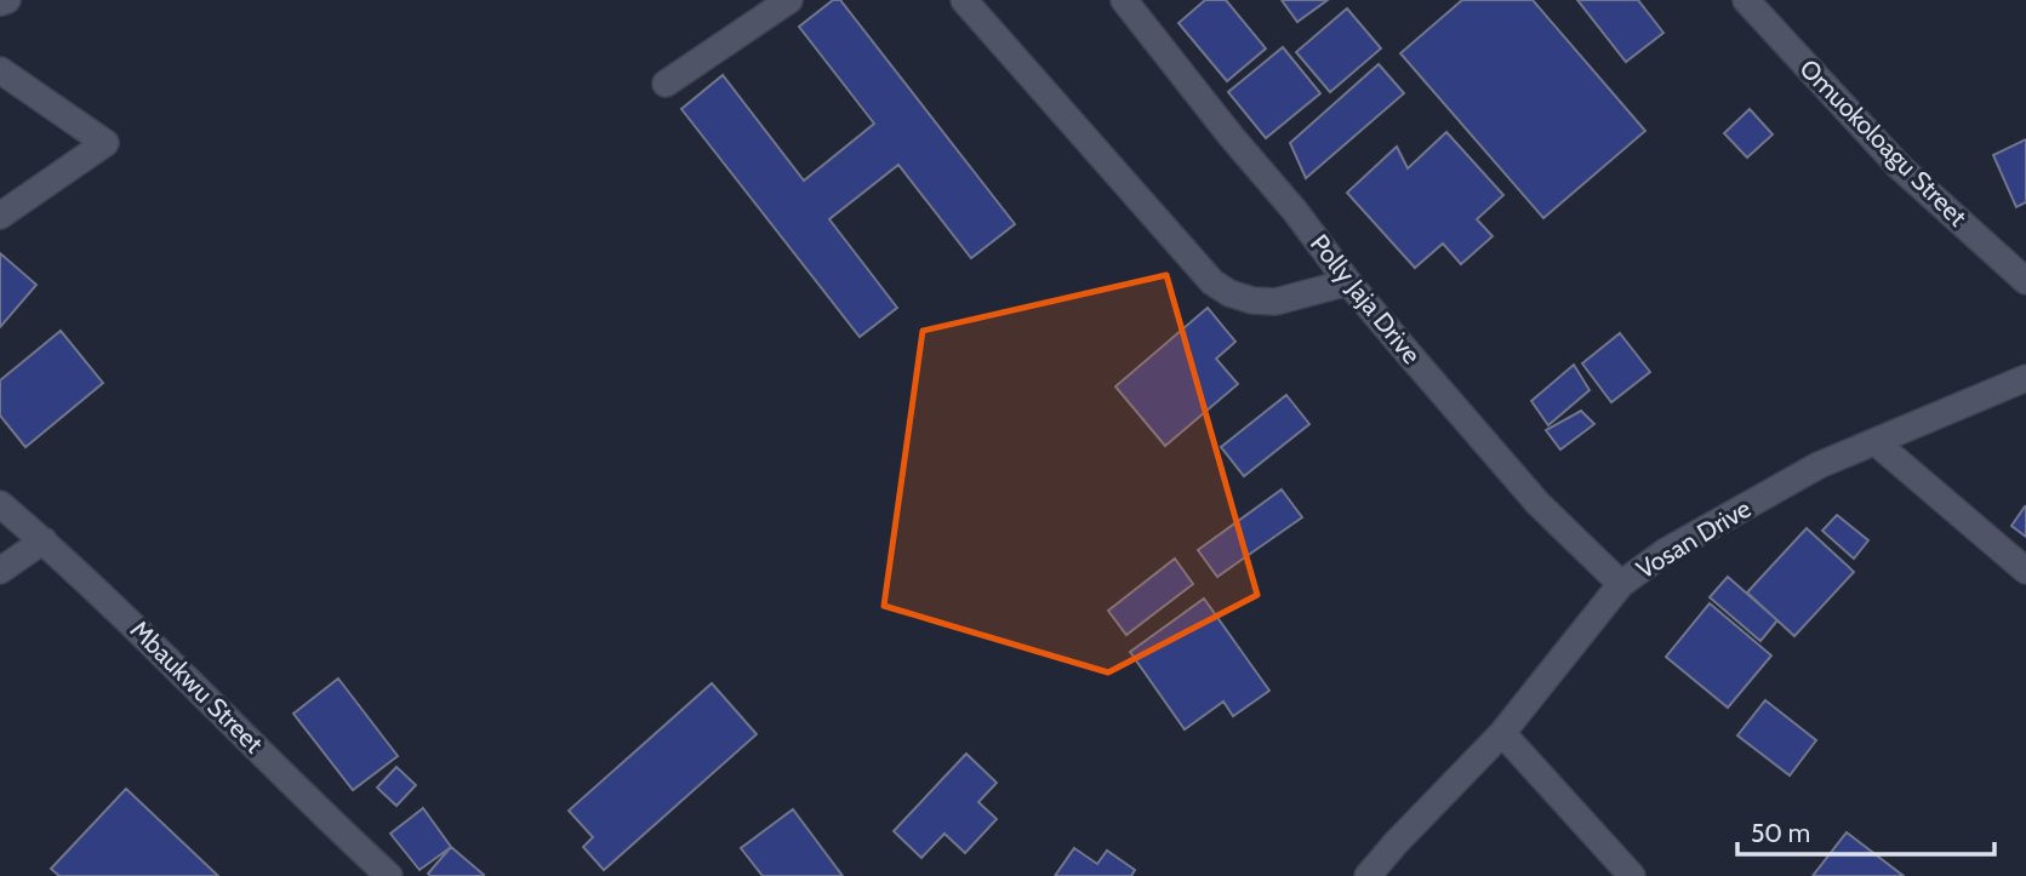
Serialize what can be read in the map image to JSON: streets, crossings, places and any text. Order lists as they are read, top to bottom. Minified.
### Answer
{"streets":{"street":["Omuokoloagu Street","Polly Jaja Drive","Vosan Drive","Mbaukwu Street"]},"crossings":[["Polly Jaja Drive","Vosan Drive"]],"scale_bar":"50 m"}
